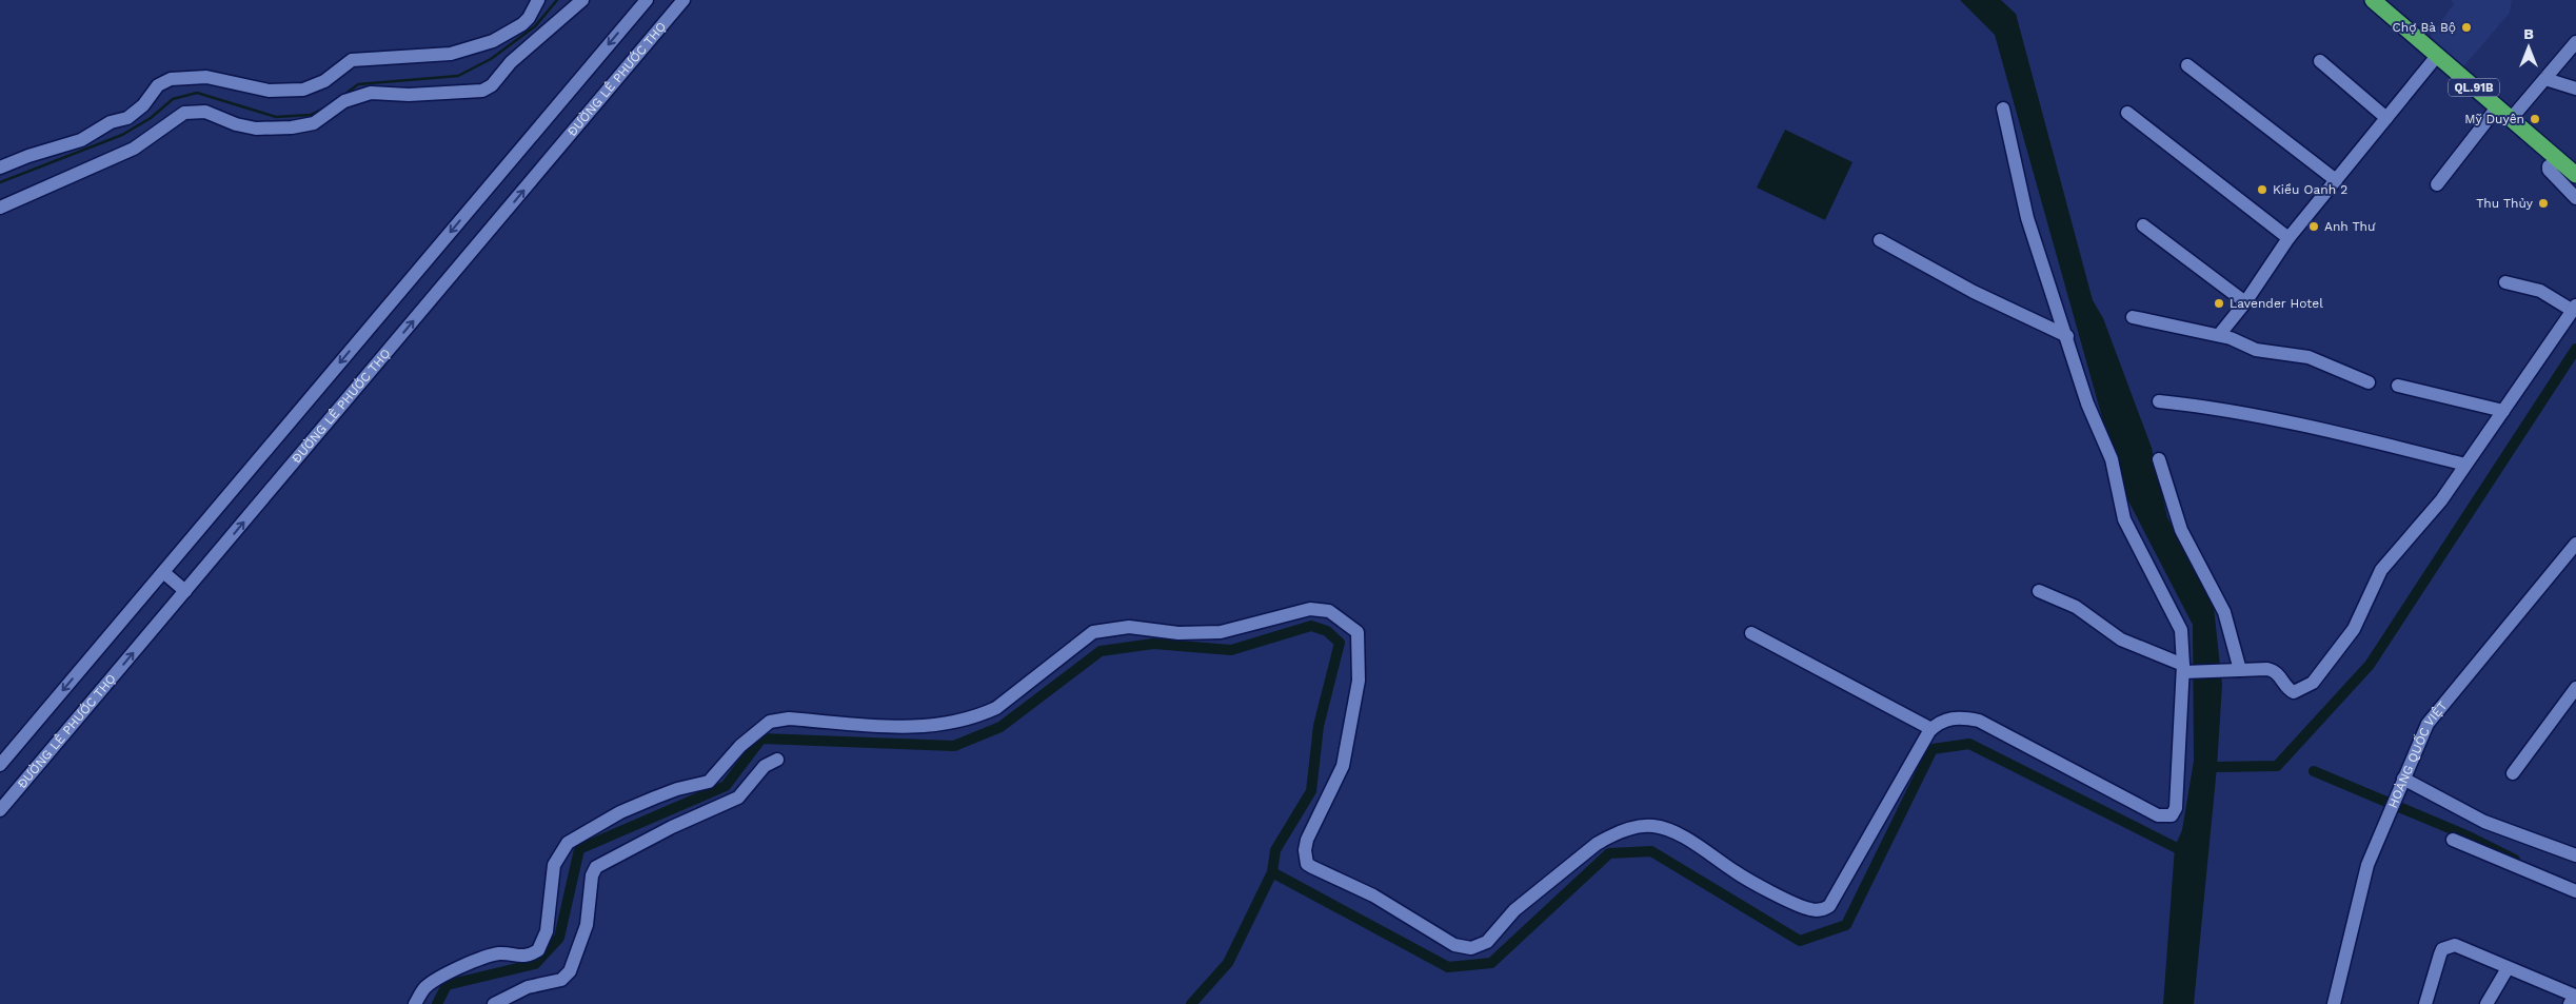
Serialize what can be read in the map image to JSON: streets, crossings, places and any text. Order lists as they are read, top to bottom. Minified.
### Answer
{"streets":{"highway":["QL.91B"],"street":["ĐƯỜNG LÊ PHƯỚC THỌ","HOÀNG QUỐC VIỆT"]},"places":["Chợ Bà Bộ","Mỹ Duyên","Kiều Oanh 2","Thu Thủy","Anh Thư","Lavender Hotel"],"north":"top"}
